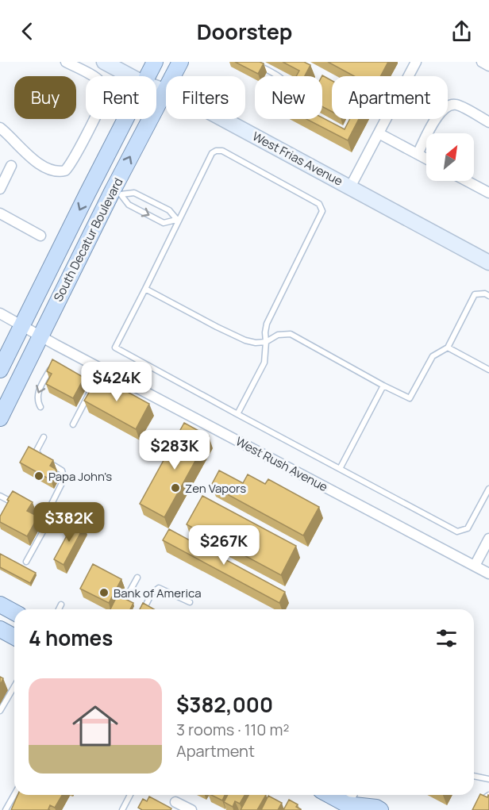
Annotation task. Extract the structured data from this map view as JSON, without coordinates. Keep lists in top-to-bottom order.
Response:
{
  "streets": {
    "main road": ["South Decatur Boulevard"],
    "street": ["West Frias Avenue", "West Rush Avenue"]
  },
  "crossings": [
    ["West Frias Avenue", "South Decatur Boulevard"],
    ["South Decatur Boulevard", "West Rush Avenue"]
  ],
  "places": ["Papa John's", "Zen Vapors", "Bank of America"],
  "north": "top right",
  "page": {
    "header": "Doorstep",
    "chip": [
      "Buy",
      "Rent",
      "Filters",
      "New",
      "Apartment"
    ],
    "price": [
      "$424K",
      "$283K",
      "$382K",
      "$267K"
    ],
    "heading": "4 homes",
    "list": [
      {
        "name": "$382,000",
        "note": "3 rooms · 110 m² · Apartment"
      }
    ]
  }
}
